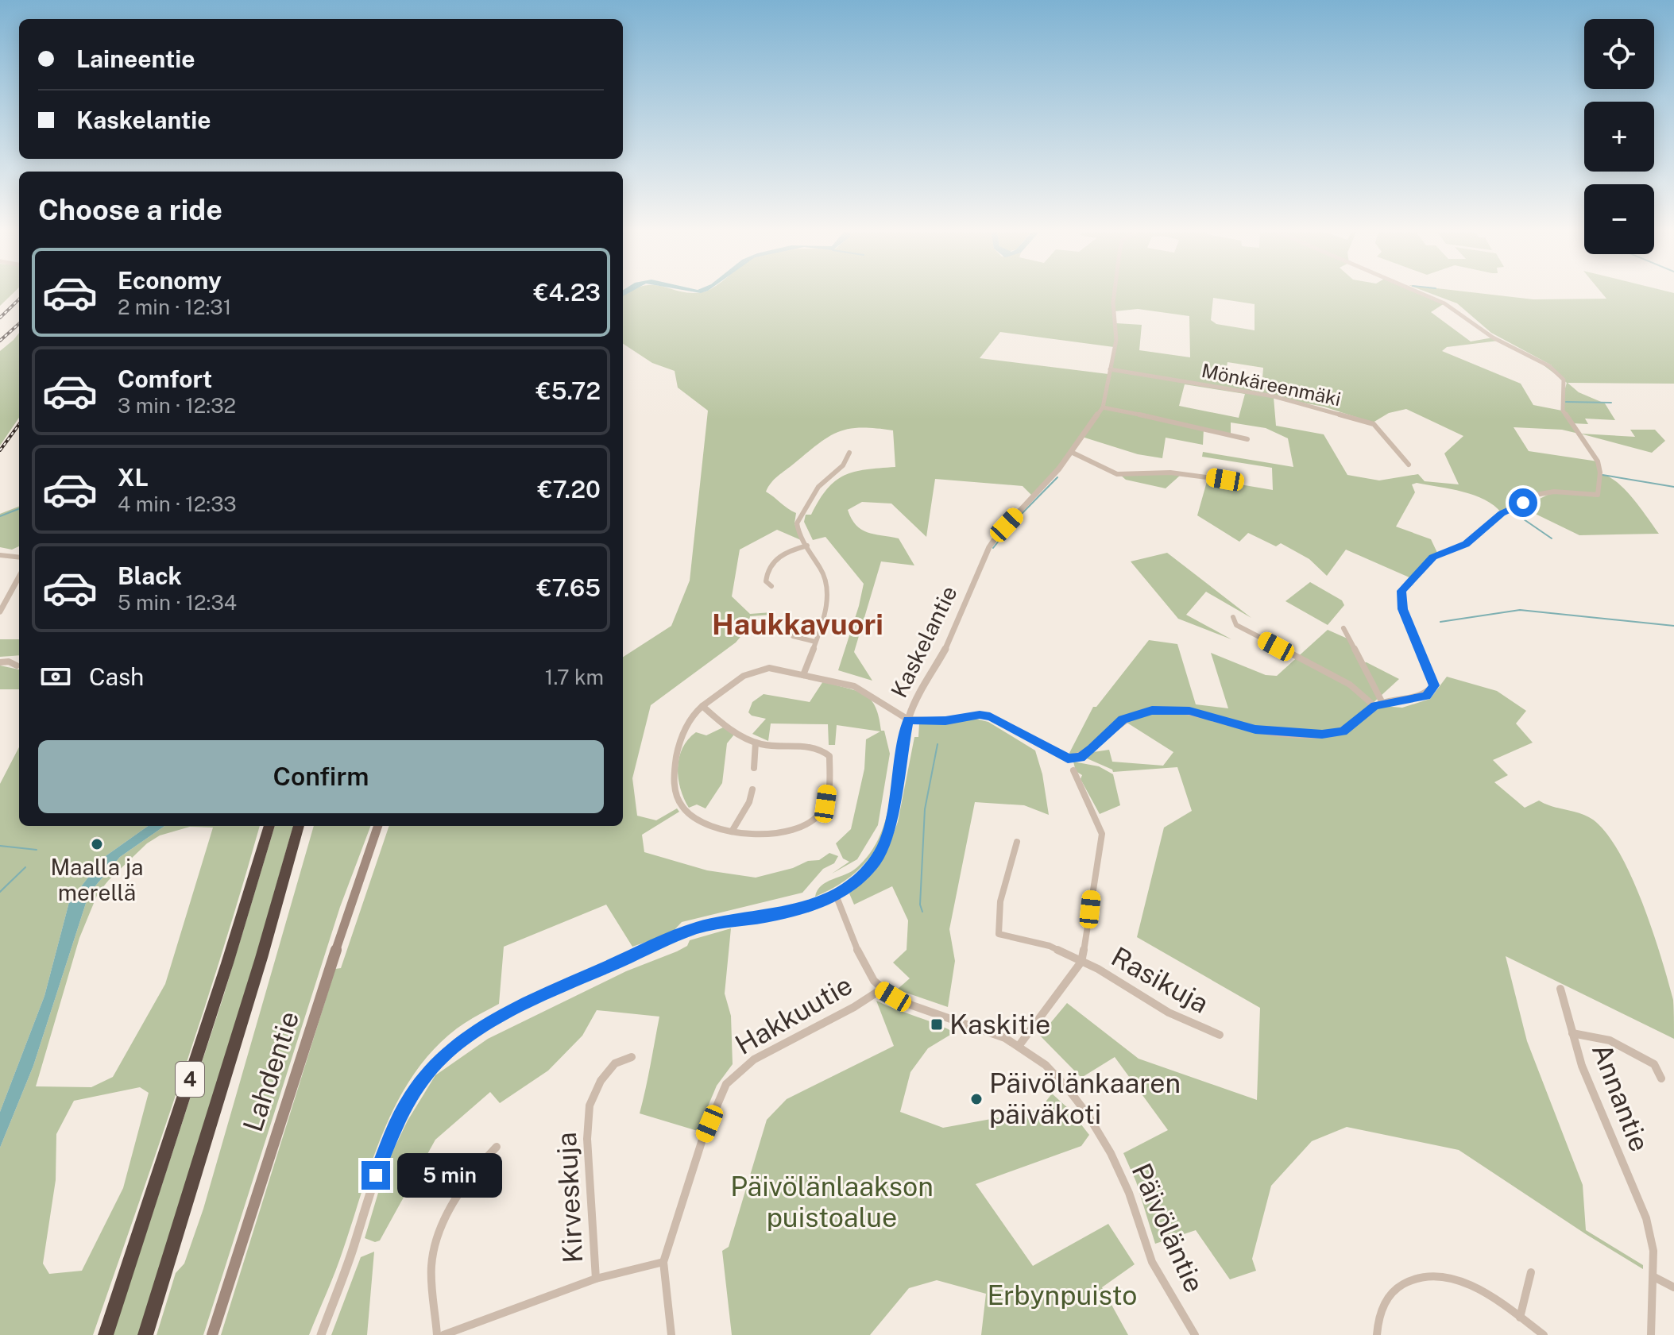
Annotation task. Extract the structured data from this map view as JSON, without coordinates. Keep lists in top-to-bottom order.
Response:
{
  "streets": {
    "highway": ["4"],
    "main road": ["Lahdentie"],
    "street": [
      "Mönkäreenmäki",
      "Kaskelantie",
      "Rasikuja",
      "Hakkuutie",
      "Annantie",
      "Kirveskuja",
      "Päivöläntie"
    ]
  },
  "crossings": [
    ["Mönkäreenmäki", "Kaskelantie"],
    ["Kaskelantie", "Päivöläntie"],
    ["Hakkuutie", "Päivöläntie"]
  ],
  "districts": ["Haukkavuori"],
  "parks": ["Päivölänlaakson puistoalue", "Erbynpuisto"],
  "places": {
    "other": ["Maalla ja merellä", "Päivölänkaaren päiväkoti"],
    "transit": ["Kaskitie"]
  },
  "page": {
    "map_buttons": ["+", "−"],
    "banner": ["Laineentie", "Kaskelantie"],
    "heading": "Choose a ride",
    "list": [
      {
        "name": "Economy",
        "note": "2 min · 12:31",
        "value": "€4.23"
      },
      {
        "name": "Comfort",
        "note": "3 min · 12:32",
        "value": "€5.72"
      },
      {
        "name": "XL",
        "note": "4 min · 12:33",
        "value": "€7.20"
      },
      {
        "name": "Black",
        "note": "5 min · 12:34",
        "value": "€7.65"
      }
    ],
    "pay": ["Cash", "1.7 km"],
    "buttons": "Confirm",
    "bubble": "5 min"
  }
}
